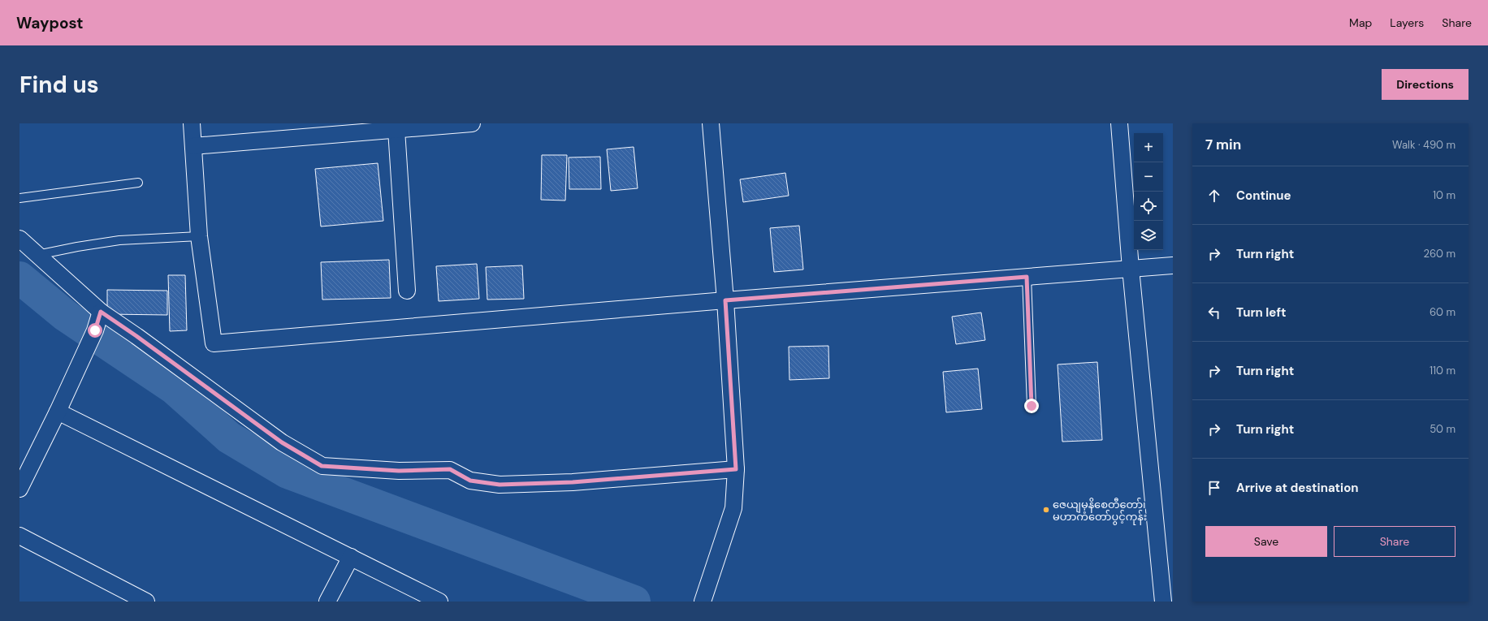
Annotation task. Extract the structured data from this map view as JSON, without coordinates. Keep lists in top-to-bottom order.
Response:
{
  "places": ["ဇေယျမုနိစေတီတော်၊ မဟာကံတော်ပွင့်ကုန်း"],
  "page": {
    "header": "Waypost",
    "nav": ["Map", "Layers", "Share"],
    "buttons": [
      "Directions",
      ["Save", "Share"]
    ],
    "title": "Find us",
    "heading": ["7 min", "Walk · 490 m"],
    "map_buttons": ["+", "−"],
    "list": [
      ["Continue", "10 m"],
      ["Turn right", "260 m"],
      ["Turn left", "60 m"],
      ["Turn right", "110 m"],
      ["Turn right", "50 m"],
      "Arrive at destination"
    ]
  }
}
